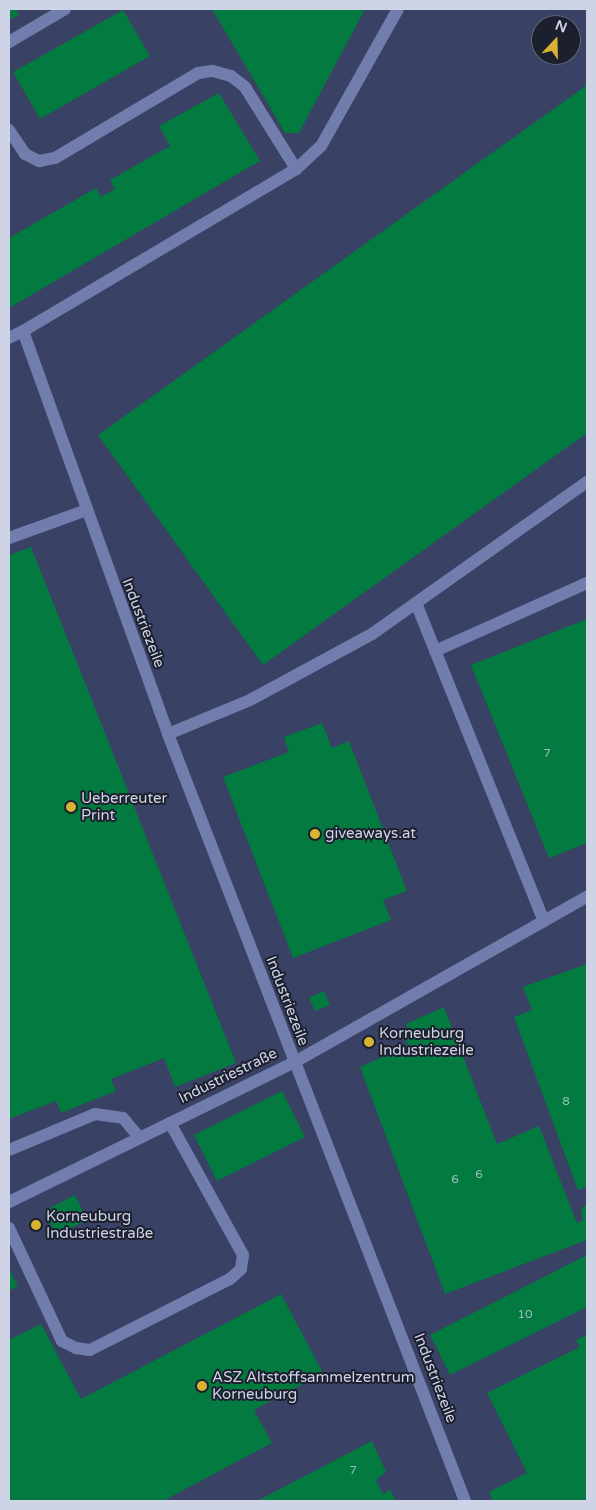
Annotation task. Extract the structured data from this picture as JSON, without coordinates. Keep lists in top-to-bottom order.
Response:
{
  "streets": {
    "street": ["Industriezeile", "Industriestraße"]
  },
  "crossings": [
    ["Industriezeile", "Industriestraße"]
  ],
  "places": [
    "Ueberreuter Print",
    "giveaways.at",
    "Korneuburg Industriezeile",
    "Korneuburg Industriestraße",
    "ASZ Altstoffsammelzentrum Korneuburg"
  ],
  "house_numbers": [
    "7",
    "8",
    "6",
    "6",
    "10",
    "7"
  ],
  "north": "top"
}
